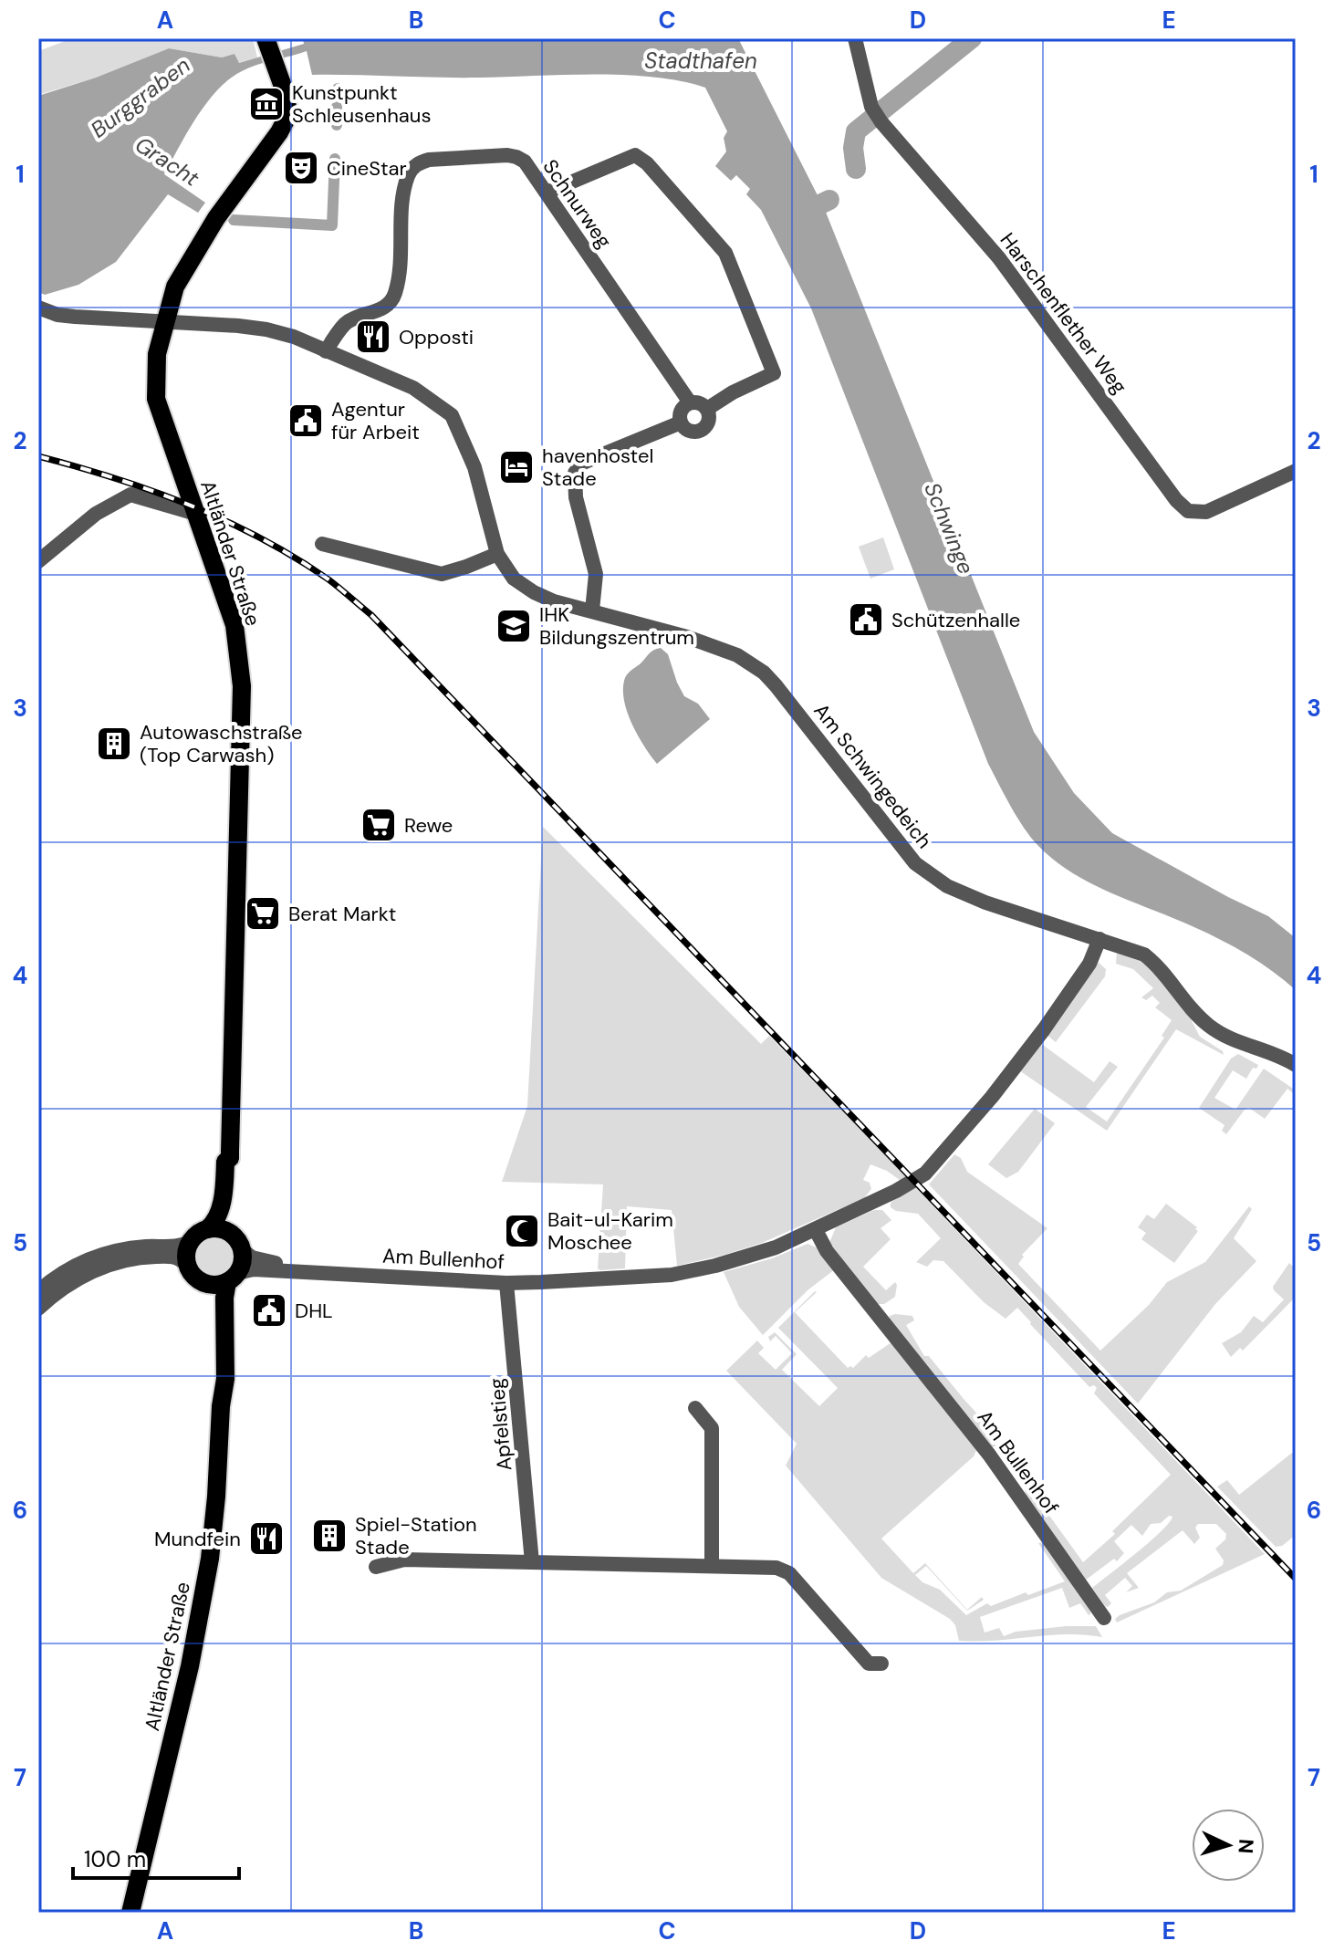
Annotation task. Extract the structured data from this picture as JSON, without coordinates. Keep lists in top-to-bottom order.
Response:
{
  "streets": {
    "main road": ["Altländer Straße"],
    "street": [
      "Schnurweg",
      "Harschenflether Weg",
      "Am Schwingedeich",
      "Am Bullenhof",
      "Apfelstieg"
    ]
  },
  "crossings": [
    ["Schnurweg", "Am Schwingedeich"],
    ["Altländer Straße", "Am Schwingedeich"],
    ["Altländer Straße", "Am Bullenhof"],
    ["Am Schwingedeich", "Am Bullenhof"],
    ["Am Bullenhof", "Apfelstieg"]
  ],
  "water": [
    "Stadthafen",
    "Burggraben",
    "Gracht",
    "Schwinge"
  ],
  "places": {
    "museum": ["Kunstpunkt Schleusenhaus"],
    "theatre": ["CineStar"],
    "restaurant": ["Opposti", "Mundfein"],
    "public building": ["Agentur für Arbeit", "Schützenhalle", "DHL"],
    "hotel": ["havenhostel Stade"],
    "school or university": ["IHK Bildungszentrum"],
    "building": ["Autowaschstraße (Top Carwash)", "Spiel-Station Stade"],
    "supermarket": ["Rewe", "Berat Markt"],
    "mosque": ["Bait-ul-Karim Moschee"]
  },
  "scale_bar": "100 m",
  "north": "right",
  "grid": {
    "columns": [
      "A",
      "B",
      "C",
      "D",
      "E"
    ],
    "rows": [
      "1",
      "2",
      "3",
      "4",
      "5",
      "6",
      "7"
    ]
  }
}
